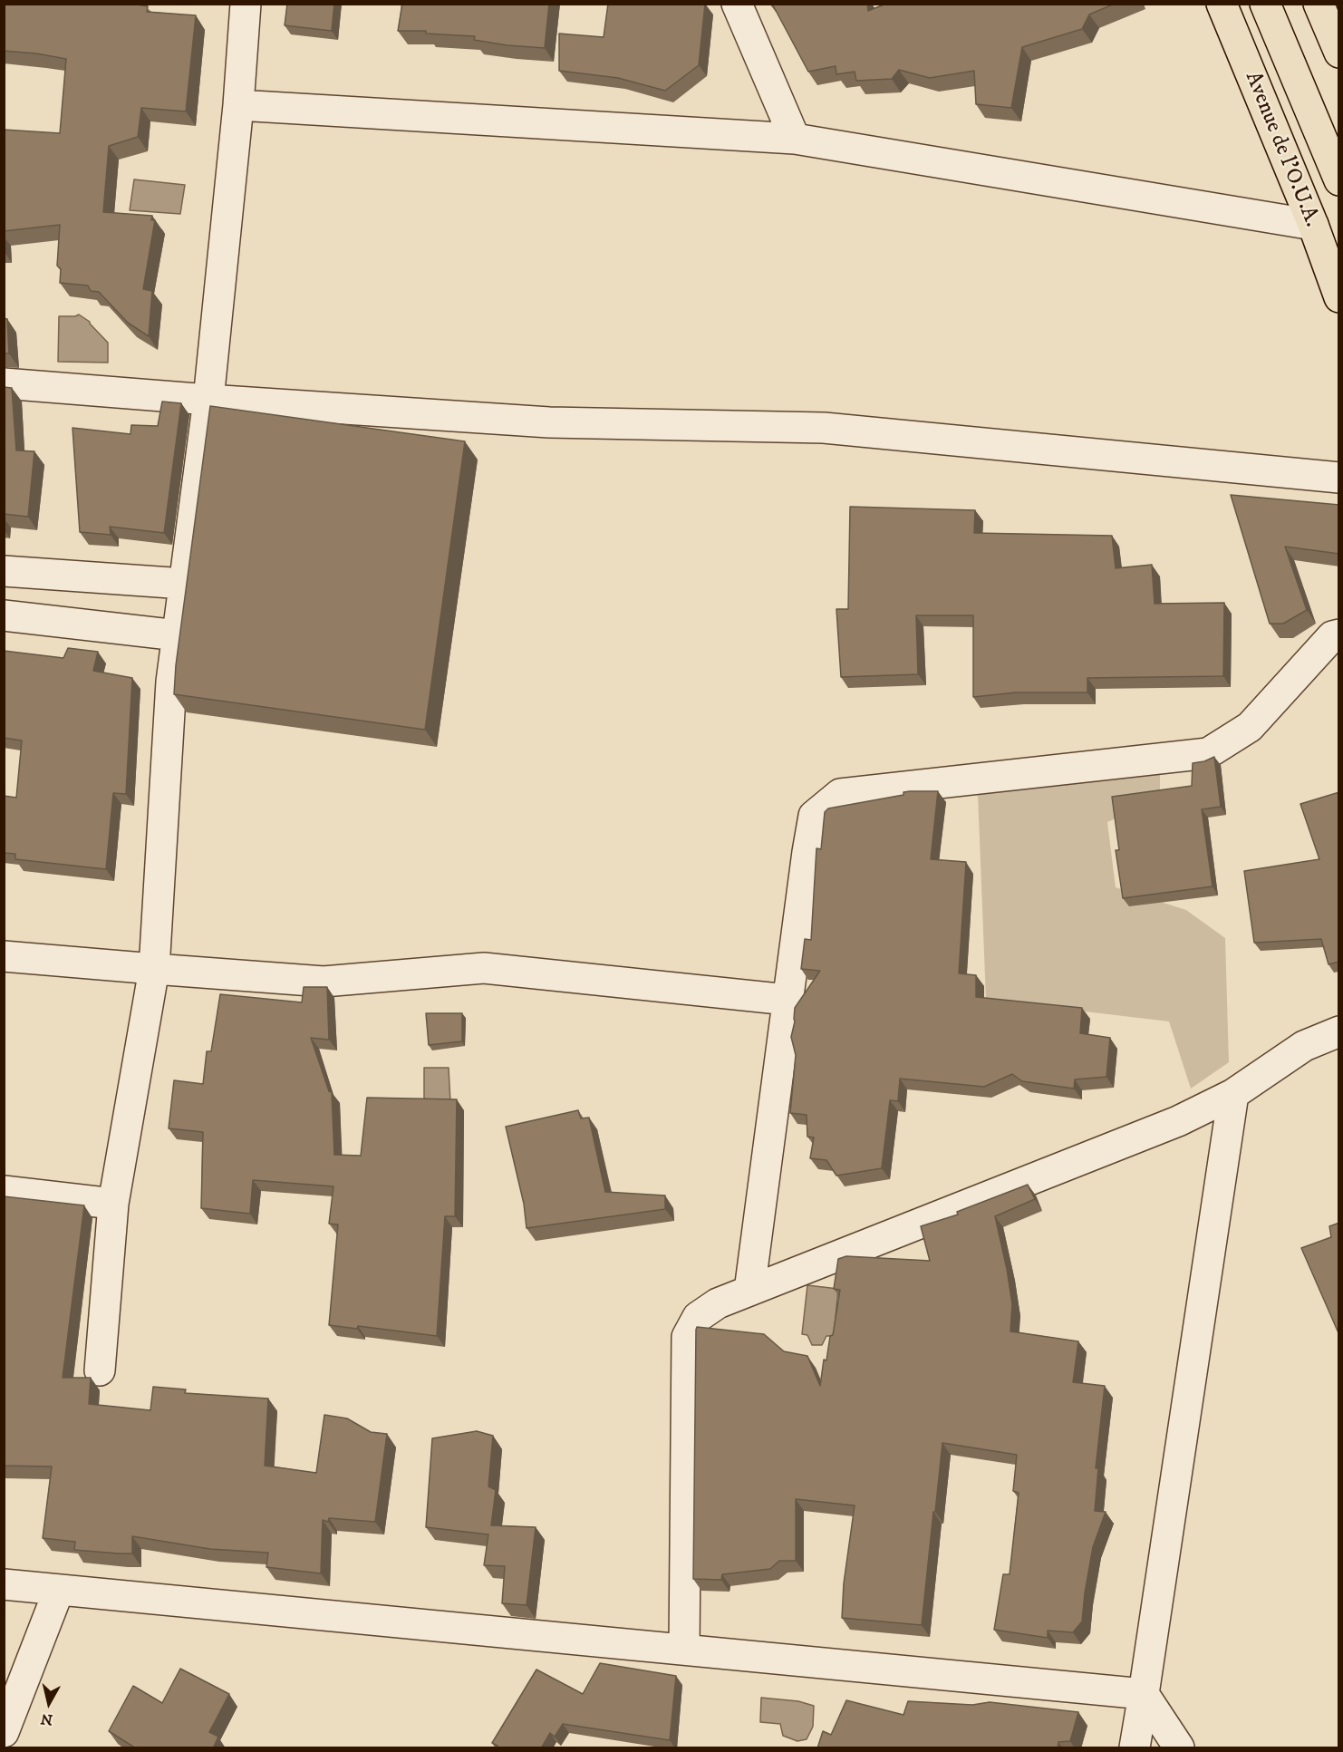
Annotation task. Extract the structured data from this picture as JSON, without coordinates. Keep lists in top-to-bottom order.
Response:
{
  "streets": {
    "main road": ["Avenue de l'O.U.A."]
  },
  "north": "bottom"
}
